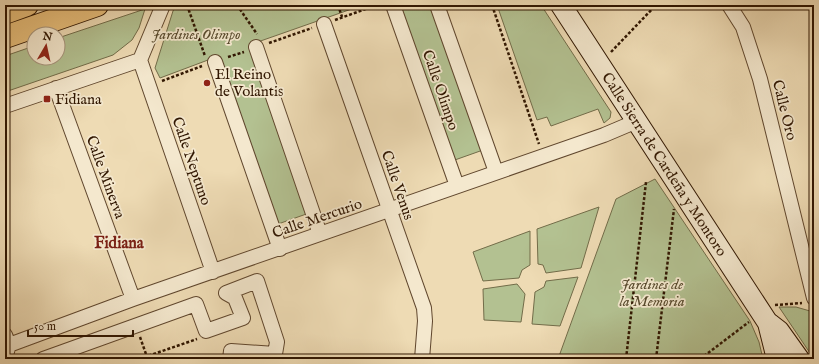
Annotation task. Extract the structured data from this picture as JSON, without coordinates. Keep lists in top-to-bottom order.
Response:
{
  "streets": {
    "main road": ["Calle Sierra de Cardeña y Montoro"],
    "street": [
      "Calle Olimpo",
      "Calle Oro",
      "Calle Neptuno",
      "Calle Minerva",
      "Calle Venus",
      "Calle Mercurio"
    ]
  },
  "crossings": [
    ["Calle Olimpo", "Calle Mercurio"],
    ["Calle Neptuno", "Calle Mercurio"],
    ["Calle Sierra de Cardeña y Montoro", "Calle Mercurio"],
    ["Calle Minerva", "Calle Mercurio"],
    ["Calle Venus", "Calle Mercurio"]
  ],
  "districts": ["Fidiana"],
  "parks": ["Jardines Olimpo", "Jardines de la Memoria"],
  "places": {
    "other": ["El Reino de Volantis"],
    "transit": ["Fidiana"]
  },
  "scale_bar": "50 m",
  "north": "top"
}
